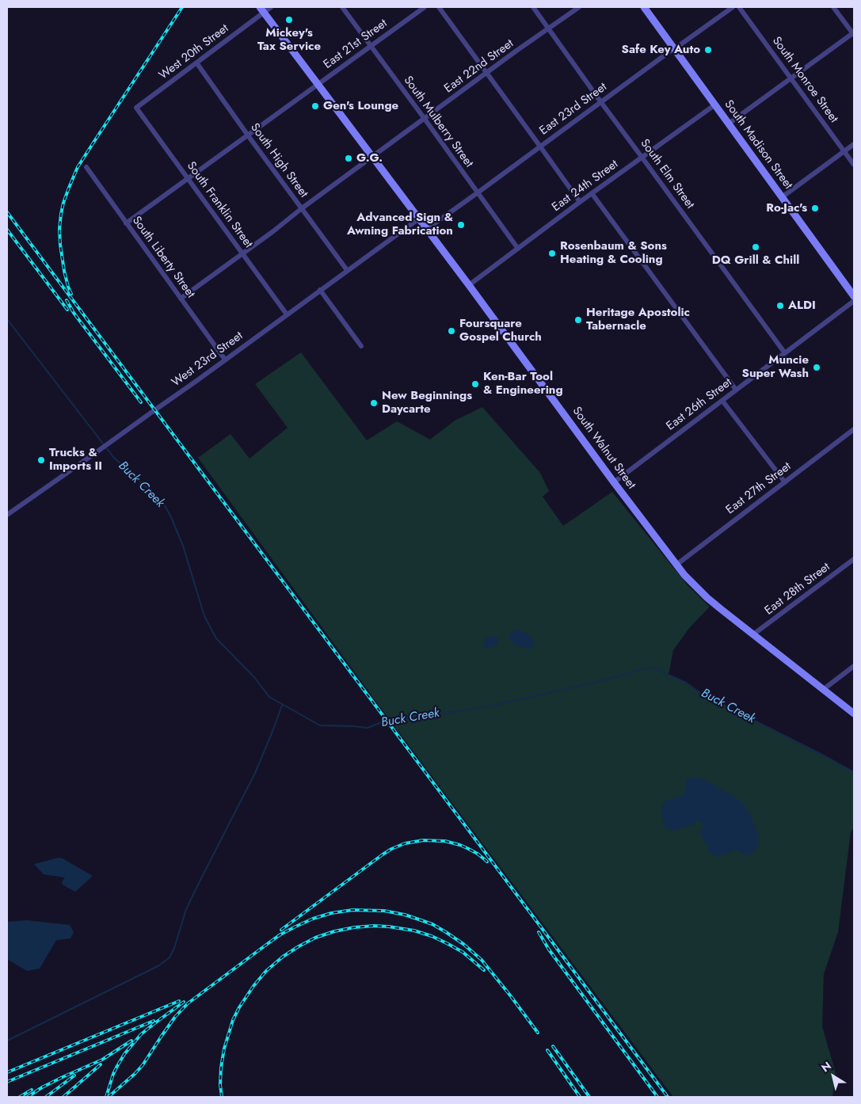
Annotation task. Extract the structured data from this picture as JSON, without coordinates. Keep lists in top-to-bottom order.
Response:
{
  "streets": {
    "main road": ["South Madison Street", "South Walnut Street"],
    "street": [
      "East 21st Street",
      "West 20th Street",
      "East 22nd Street",
      "South Monroe Street",
      "East 23rd Street",
      "South Mulberry Street",
      "South High Street",
      "South Elm Street",
      "East 24th Street",
      "South Franklin Street",
      "South Liberty Street",
      "West 23rd Street",
      "East 26th Street",
      "East 27th Street",
      "East 28th Street"
    ]
  },
  "crossings": [
    ["East 21st Street", "South Mulberry Street"],
    ["East 21st Street", "South High Street"],
    ["East 21st Street", "South Franklin Street"],
    ["East 21st Street", "South Liberty Street"],
    ["East 21st Street", "South Walnut Street"],
    ["West 20th Street", "South High Street"],
    ["West 20th Street", "South Franklin Street"],
    ["West 20th Street", "South Walnut Street"],
    ["East 22nd Street", "South Mulberry Street"],
    ["East 22nd Street", "South High Street"],
    ["East 22nd Street", "South Elm Street"],
    ["East 22nd Street", "South Franklin Street"],
    ["East 22nd Street", "South Liberty Street"],
    ["East 22nd Street", "South Walnut Street"],
    ["East 23rd Street", "South Mulberry Street"],
    ["East 23rd Street", "South Madison Street"],
    ["East 23rd Street", "South Elm Street"],
    ["East 23rd Street", "South Walnut Street"],
    ["South Mulberry Street", "East 24th Street"],
    ["South Madison Street", "East 24th Street"],
    ["South High Street", "West 23rd Street"],
    ["South Elm Street", "East 24th Street"],
    ["South Elm Street", "East 26th Street"],
    ["East 24th Street", "South Walnut Street"],
    ["South Franklin Street", "West 23rd Street"],
    ["South Liberty Street", "West 23rd Street"],
    ["West 23rd Street", "South Walnut Street"],
    ["East 26th Street", "South Walnut Street"],
    ["South Walnut Street", "East 27th Street"],
    ["South Walnut Street", "East 28th Street"]
  ],
  "water": ["Buck Creek"],
  "places": [
    "Mickey's Tax Service",
    "Safe Key Auto",
    "Gen's Lounge",
    "G.G.",
    "Ro-Jac's",
    "Advanced Sign & Awning Fabrication",
    "DQ Grill & Chill",
    "Rosenbaum & Sons Heating & Cooling",
    "ALDI",
    "Heritage Apostolic Tabernacle",
    "Foursquare Gospel Church",
    "Muncie Super Wash",
    "Ken-Bar Tool & Engineering",
    "New Beginnings Daycarte",
    "Trucks & Imports II"
  ],
  "north": "top left"
}
